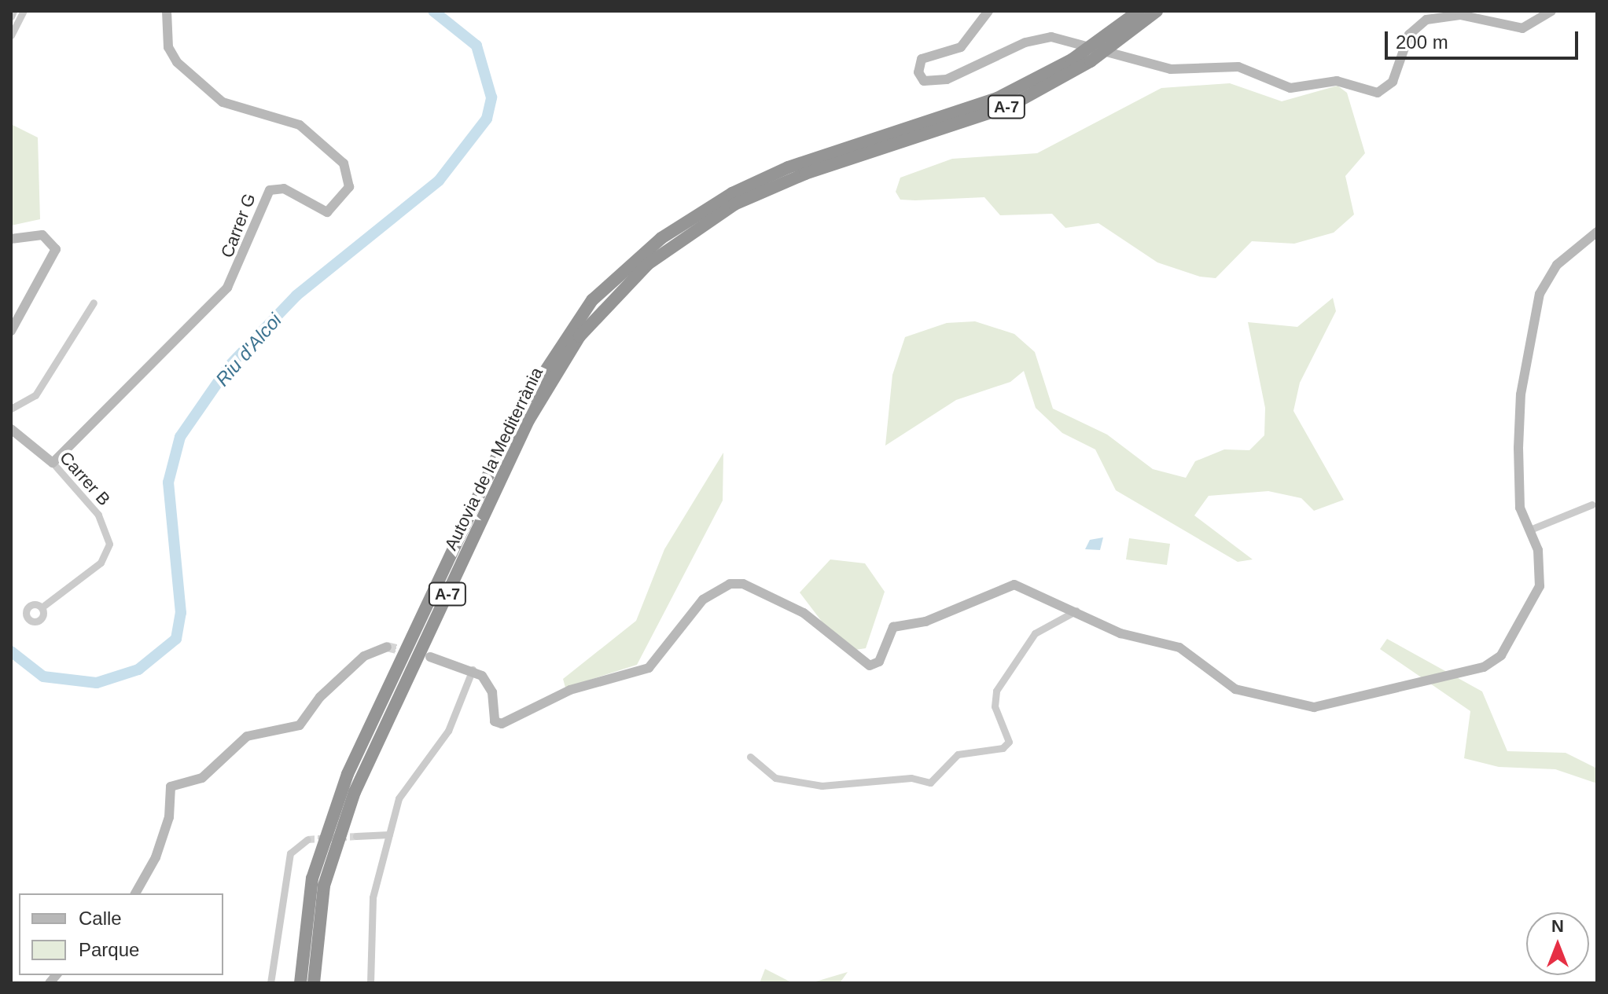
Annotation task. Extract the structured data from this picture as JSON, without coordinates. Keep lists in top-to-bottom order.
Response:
{
  "streets": {
    "highway": ["A-7", "Autovia de la Mediterrània"],
    "street": ["Carrer G", "Carrer B"]
  },
  "crossings": [
    ["Carrer G", "Carrer B"]
  ],
  "water": ["Riu d'Alcoi"],
  "legend": ["Calle", "Parque"],
  "scale_bar": "200 m",
  "north": "top"
}
